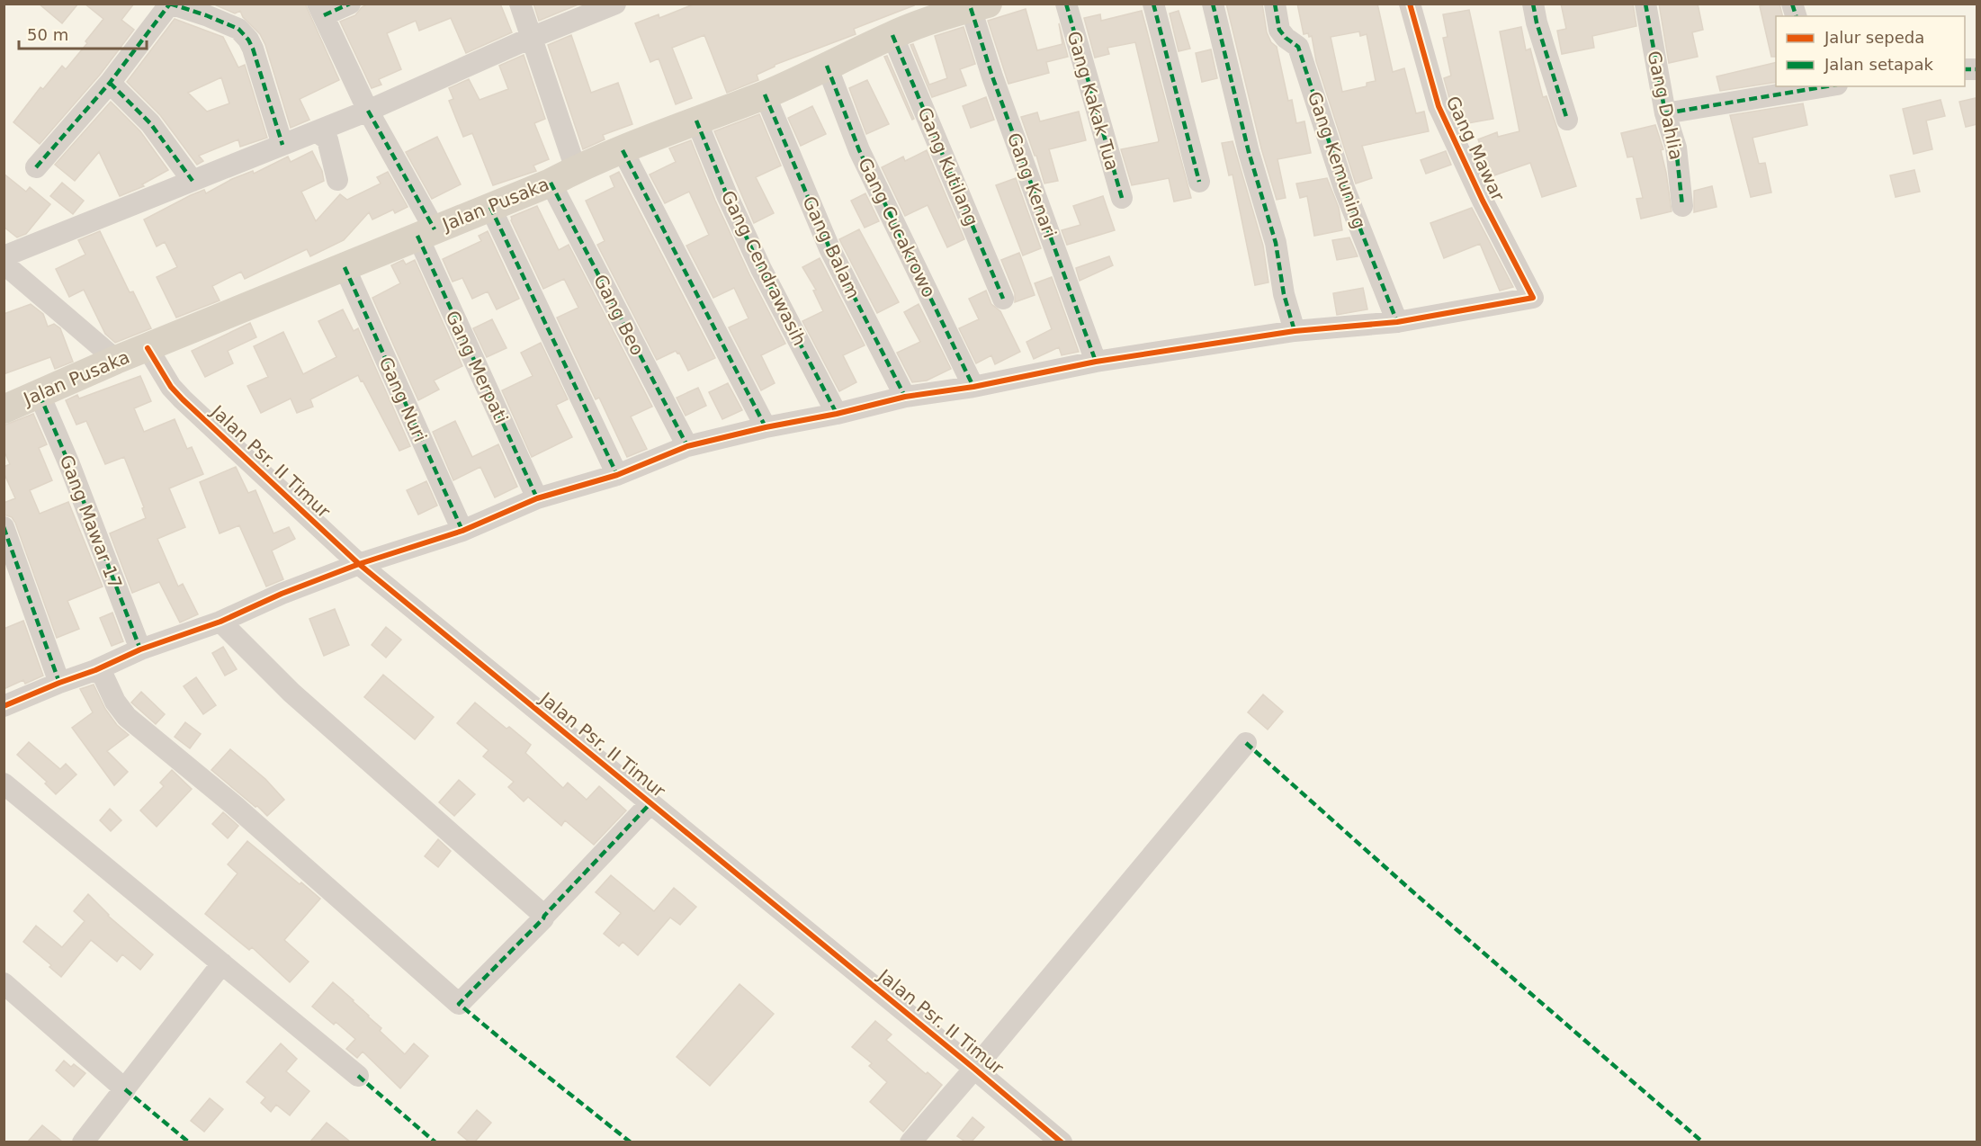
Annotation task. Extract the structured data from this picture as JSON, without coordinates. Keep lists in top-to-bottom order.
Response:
{
  "streets": {
    "main road": ["Jalan Pusaka"],
    "street": [
      "Gang Kakak Tua",
      "Gang Dahlia",
      "Gang Mawar",
      "Gang Kemuning",
      "Gang Kutilang",
      "Gang Kenari",
      "Gang Cucakrowo",
      "Gang Balam",
      "Gang Cendrawasih",
      "Gang Beo",
      "Gang Merpati",
      "Gang Nuri",
      "Jalan Psr. II Timur",
      "Gang Mawar 17"
    ]
  },
  "crossings": [
    ["Gang Mawar", "Gang Kemuning"],
    ["Gang Kutilang", "Jalan Pusaka"],
    ["Gang Kenari", "Jalan Pusaka"],
    ["Jalan Pusaka", "Gang Cucakrowo"],
    ["Jalan Pusaka", "Gang Balam"],
    ["Jalan Pusaka", "Gang Cendrawasih"],
    ["Jalan Pusaka", "Gang Beo"],
    ["Jalan Pusaka", "Gang Merpati"],
    ["Jalan Pusaka", "Gang Nuri"],
    ["Jalan Pusaka", "Jalan Psr. II Timur"],
    ["Jalan Pusaka", "Gang Mawar 17"]
  ],
  "legend": ["Jalur sepeda", "Jalan setapak"],
  "scale_bar": "50 m"
}
